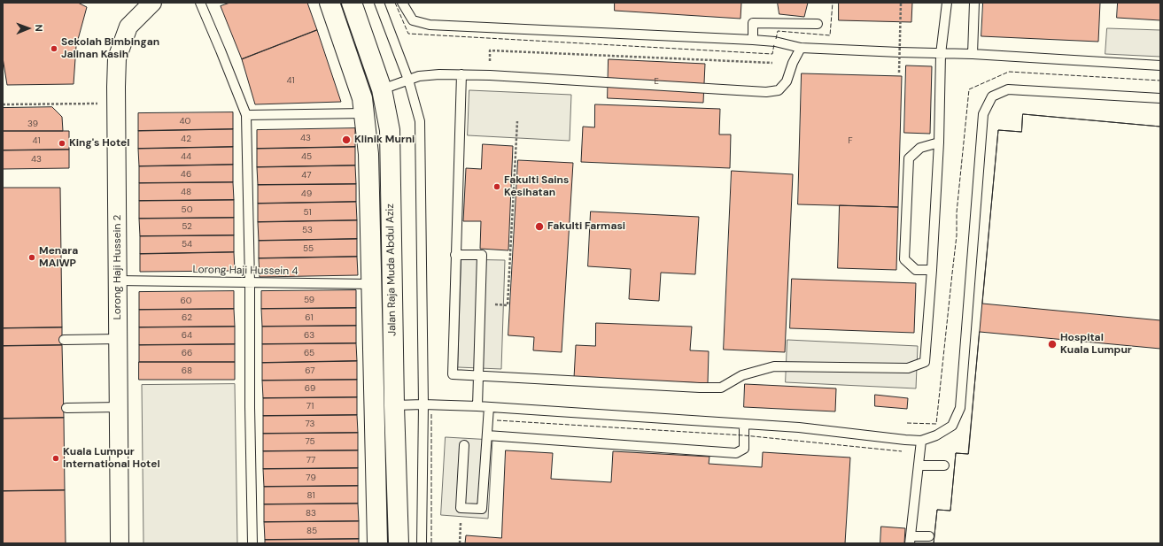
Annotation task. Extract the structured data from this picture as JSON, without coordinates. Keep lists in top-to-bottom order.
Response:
{
  "streets": {
    "main road": ["Jalan Raja Muda Abdul Aziz"],
    "street": ["Lorong Haji Hussein 2"],
    "lane": ["Lorong Haji Hussein 4"]
  },
  "crossings": [
    ["Lorong Haji Hussein 2", "Lorong Haji Hussein 4"],
    ["Jalan Raja Muda Abdul Aziz", "Lorong Haji Hussein 4"]
  ],
  "places": [
    "Sekolah Bimbingan Jalinan Kasih",
    "Klinik Murni",
    "King's Hotel",
    "Fakulti Sains Kesihatan",
    "Fakulti Farmasi",
    "Menara MAIWP",
    "Hospital Kuala Lumpur",
    "Kuala Lumpur International Hotel"
  ],
  "house_numbers": [
    "41",
    "E",
    "40",
    "39",
    "43",
    "42",
    "41",
    "F",
    "44",
    "45",
    "43",
    "46",
    "47",
    "48",
    "49",
    "50",
    "51",
    "52",
    "53",
    "54",
    "55",
    "59",
    "60",
    "62",
    "61",
    "64",
    "63",
    "66",
    "65",
    "68",
    "67",
    "69",
    "71",
    "73",
    "75",
    "77",
    "79",
    "81",
    "83",
    "85"
  ],
  "north": "right"
}
